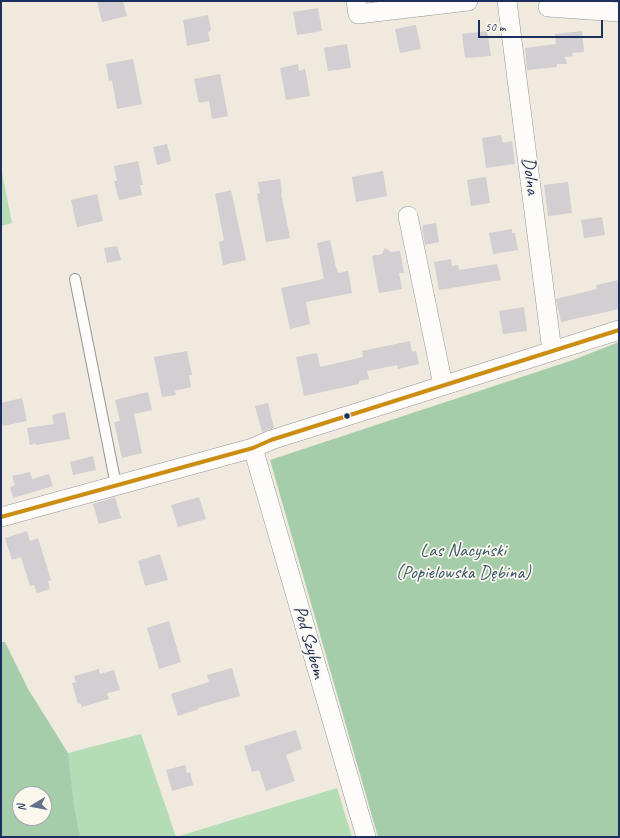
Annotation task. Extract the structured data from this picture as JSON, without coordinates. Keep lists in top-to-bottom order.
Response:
{
  "streets": {
    "street": ["Dolna", "Pod Szybem"]
  },
  "parks": ["Las Nacyński (Popielowska Dębina)"],
  "scale_bar": "50 m",
  "north": "left"
}
